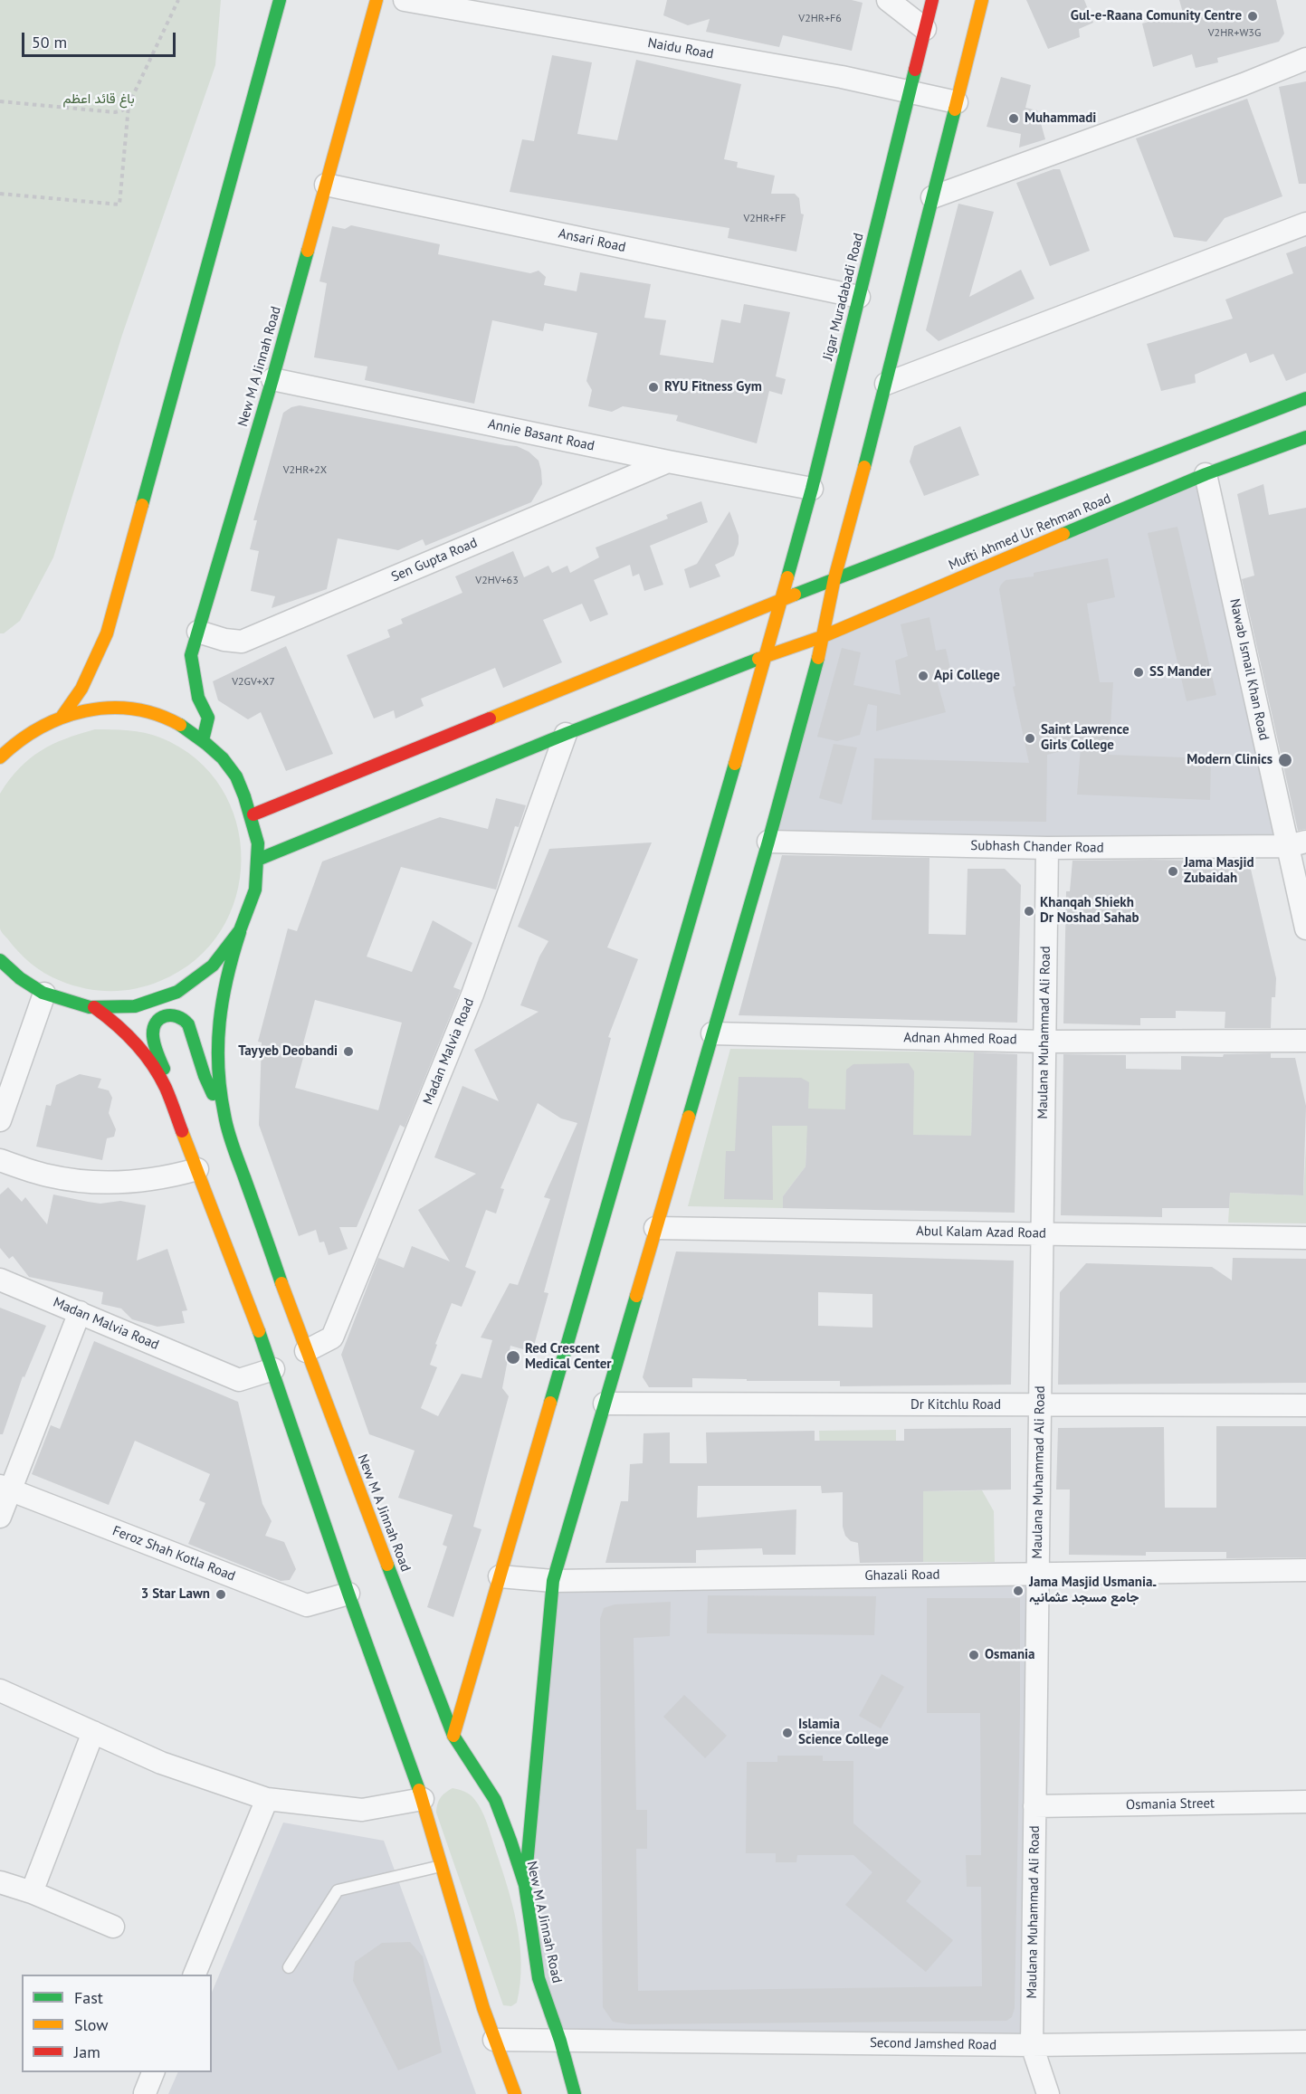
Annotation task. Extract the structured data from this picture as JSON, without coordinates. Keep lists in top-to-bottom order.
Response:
{
  "streets": {
    "street": [
      "Naidu Road",
      "Ansari Road",
      "Jigar Muradabadi Road",
      "New M A Jinnah Road",
      "Annie Basant Road",
      "Mufti Ahmed Ur Rehman Road",
      "Sen Gupta Road",
      "Nawab Ismail Khan Road",
      "Subhash Chander Road",
      "Maulana Muhammad Ali Road",
      "Adnan Ahmed Road",
      "Madan Malvia Road",
      "Abul Kalam Azad Road",
      "Dr Kitchlu Road",
      "Feroz Shah Kotla Road",
      "Ghazali Road",
      "Osmania Street",
      "Second Jamshed Road"
    ]
  },
  "crossings": [
    ["Naidu Road", "Jigar Muradabadi Road"],
    ["Ansari Road", "Jigar Muradabadi Road"],
    ["Ansari Road", "New M A Jinnah Road"],
    ["Jigar Muradabadi Road", "New M A Jinnah Road"],
    ["Jigar Muradabadi Road", "Annie Basant Road"],
    ["Jigar Muradabadi Road", "Mufti Ahmed Ur Rehman Road"],
    ["Jigar Muradabadi Road", "Ghazali Road"],
    ["New M A Jinnah Road", "Annie Basant Road"],
    ["New M A Jinnah Road", "Sen Gupta Road"],
    ["New M A Jinnah Road", "Madan Malvia Road"],
    ["New M A Jinnah Road", "Second Jamshed Road"],
    ["Annie Basant Road", "Sen Gupta Road"],
    ["Mufti Ahmed Ur Rehman Road", "Nawab Ismail Khan Road"],
    ["Mufti Ahmed Ur Rehman Road", "Madan Malvia Road"],
    ["Nawab Ismail Khan Road", "Subhash Chander Road"],
    ["Subhash Chander Road", "Maulana Muhammad Ali Road"],
    ["Maulana Muhammad Ali Road", "Adnan Ahmed Road"],
    ["Maulana Muhammad Ali Road", "Abul Kalam Azad Road"],
    ["Maulana Muhammad Ali Road", "Dr Kitchlu Road"],
    ["Maulana Muhammad Ali Road", "Ghazali Road"],
    ["Maulana Muhammad Ali Road", "Osmania Street"],
    ["Maulana Muhammad Ali Road", "Second Jamshed Road"]
  ],
  "parks": ["باغ قائد اعظم"],
  "places": [
    "Gul-e-Raana Comunity Centre",
    "Muhammadi",
    "RYU Fitness Gym",
    "SS Mander",
    "Api College",
    "Saint Lawrence Girls College",
    "Modern Clinics",
    "Jama Masjid Zubaidah",
    "Khanqah Shiekh Dr Noshad Sahab",
    "Tayyeb Deobandi",
    "Red Crescent Medical Center",
    "Jama Masjid Usmania۔ جامع مسجد عثمانیہ",
    "3 Star Lawn",
    "Osmania",
    "Islamia Science College"
  ],
  "house_numbers": [
    "V2HR+F6",
    "V2HR+W3G",
    "V2HR+FF",
    "V2HR+2X",
    "V2HV+63",
    "V2GV+X7"
  ],
  "legend": ["Fast", "Slow", "Jam"],
  "scale_bar": "50 m"
}
